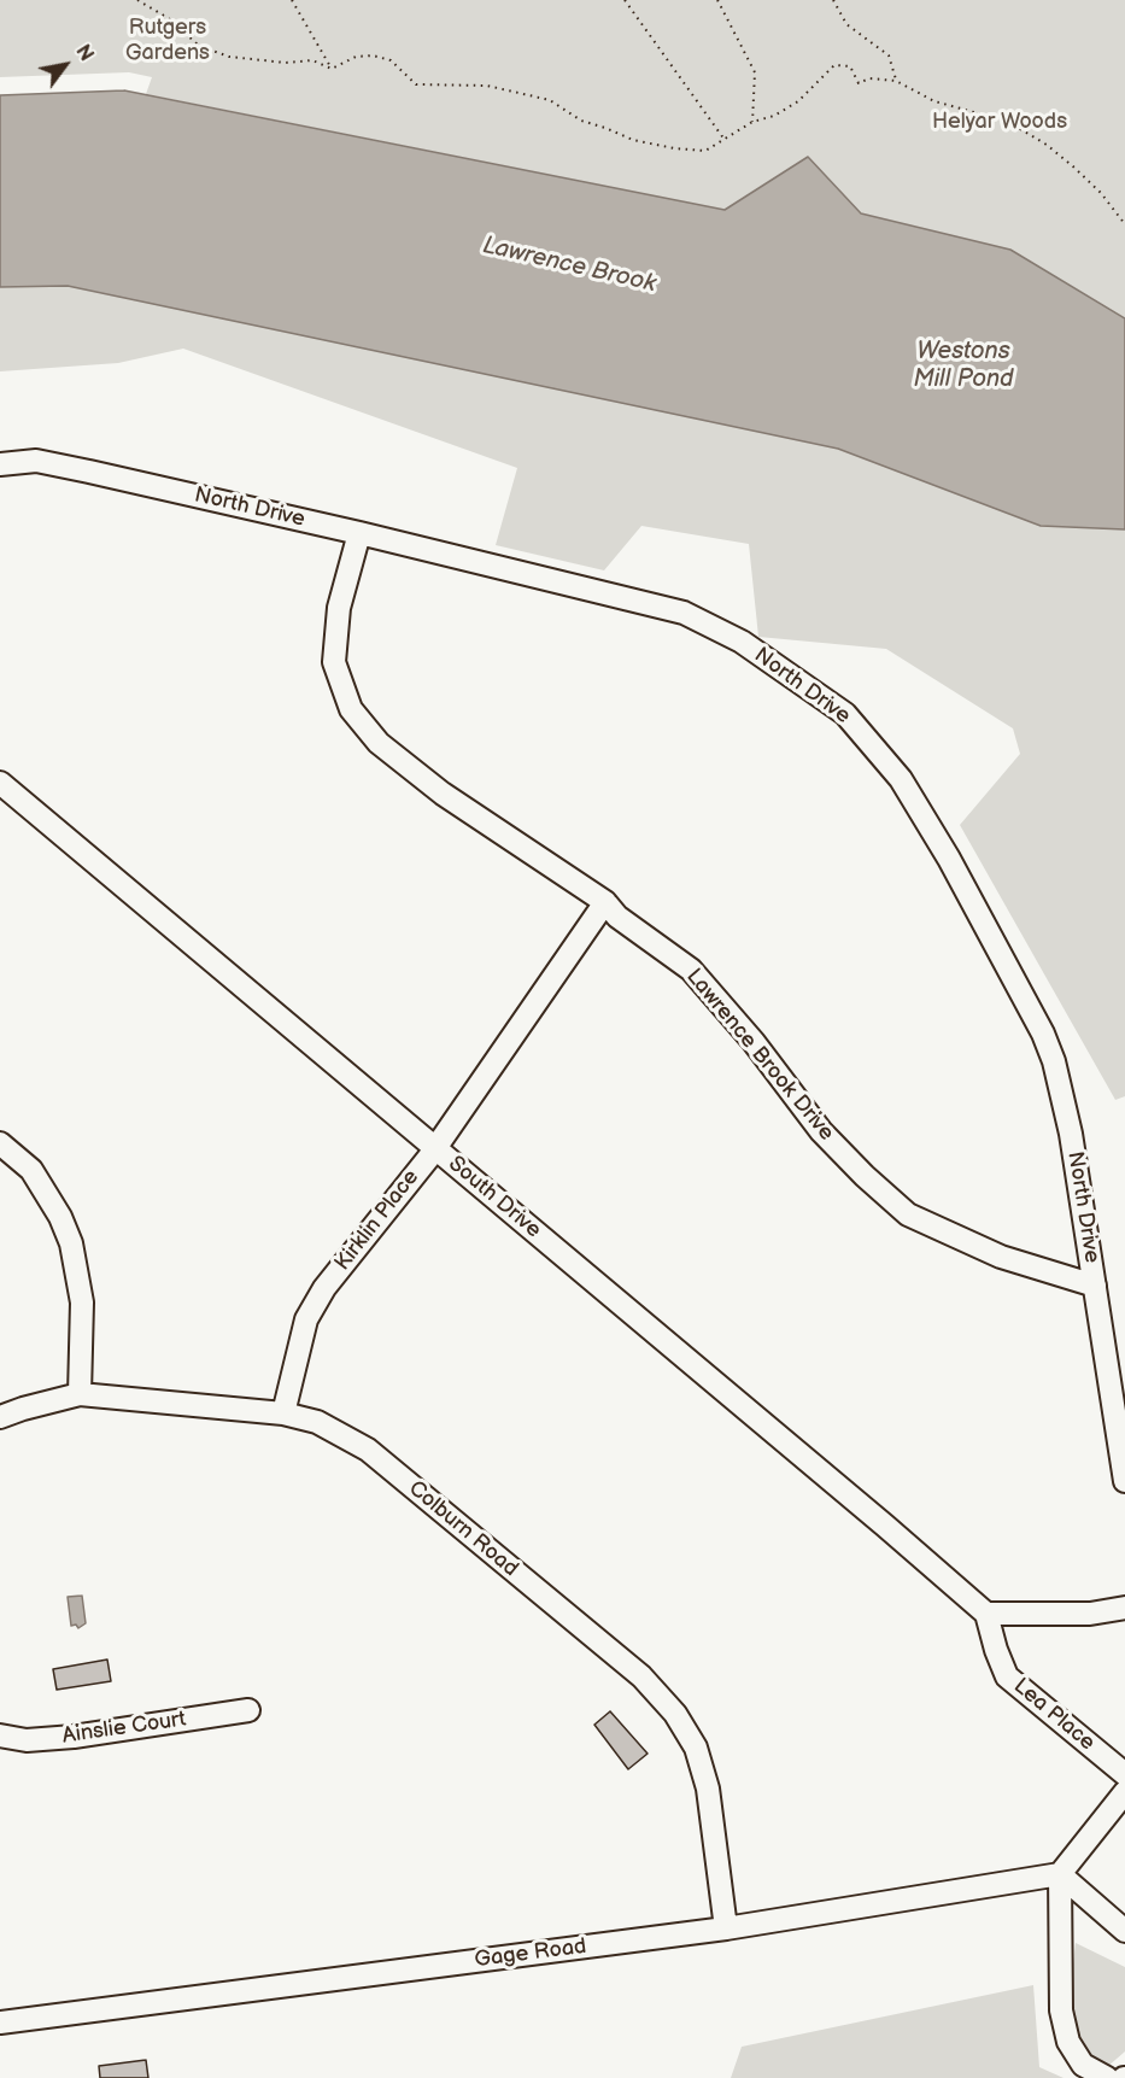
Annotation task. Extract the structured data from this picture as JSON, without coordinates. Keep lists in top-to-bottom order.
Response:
{
  "streets": {
    "street": [
      "North Drive",
      "Lawrence Brook Drive",
      "South Drive",
      "Kirklin Place",
      "Colburn Road",
      "Lea Place",
      "Ainslie Court",
      "Gage Road"
    ]
  },
  "crossings": [
    ["North Drive", "Lawrence Brook Drive"],
    ["Lawrence Brook Drive", "Kirklin Place"],
    ["South Drive", "Kirklin Place"],
    ["South Drive", "Lea Place"],
    ["Kirklin Place", "Colburn Road"],
    ["Colburn Road", "Gage Road"]
  ],
  "water": ["Lawrence Brook", "Westons Mill Pond"],
  "parks": ["Rutgers Gardens", "Helyar Woods"],
  "north": "top right"
}
